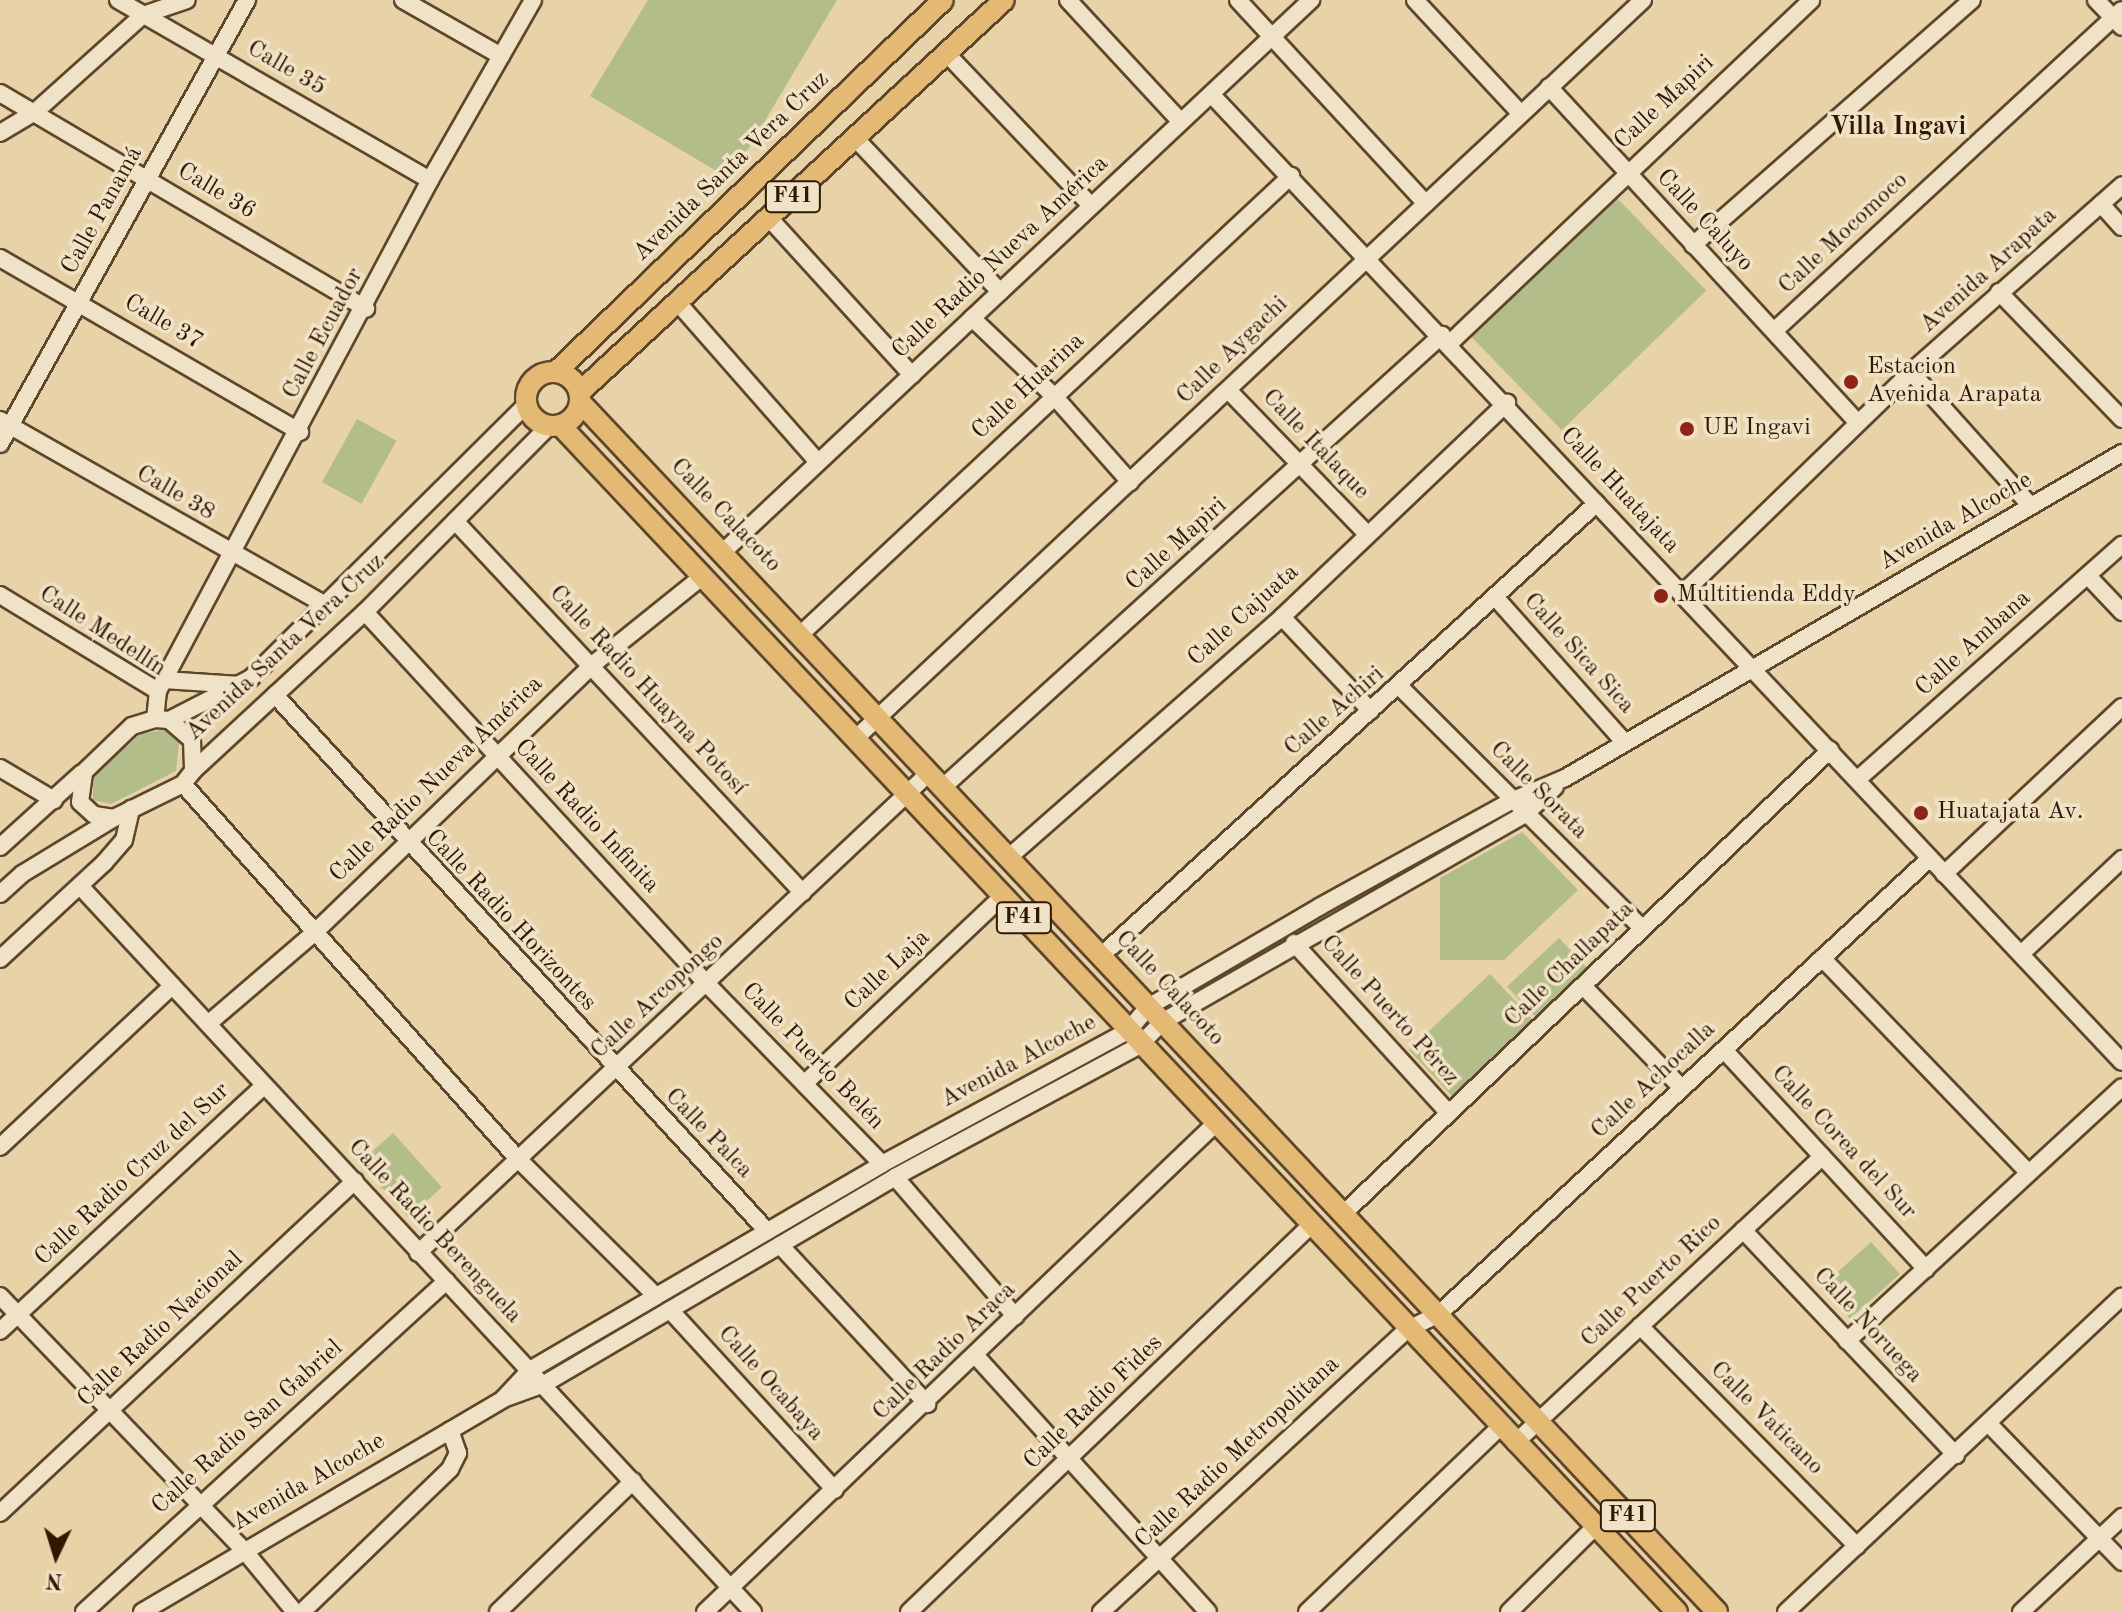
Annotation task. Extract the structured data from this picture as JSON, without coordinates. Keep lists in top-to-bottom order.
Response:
{
  "streets": {
    "main road": ["Avenida Santa Vera Cruz", "F41", "Calle Calacoto"],
    "street": [
      "Calle 35",
      "Calle Mapiri",
      "Calle 36",
      "Calle Panamá",
      "Calle Caluyo",
      "Calle Mocomoco",
      "Calle Radio Nueva América",
      "Avenida Arapata",
      "Calle 37",
      "Calle Ecuador",
      "Calle Aygachi",
      "Calle Huarina",
      "Calle Italaque",
      "Calle Huatajata",
      "Calle 38",
      "Avenida Alcoche",
      "Calle Cajuata",
      "Calle Medellín",
      "Calle Ambana",
      "Calle Sica Sica",
      "Calle Radio Huayna Potosí",
      "Calle Achiri",
      "Calle Sorata",
      "Calle Radio Infinita",
      "Calle Radio Horizontes",
      "Calle Challapata",
      "Calle Laja",
      "Calle Arcopongo",
      "Calle Puerto Pérez",
      "Calle Puerto Belén",
      "Calle Achocalla",
      "Calle Palca",
      "Calle Corea del Sur",
      "Calle Radio Cruz del Sur",
      "Calle Radio Berenguela",
      "Calle Puerto Rico",
      "Calle Noruega",
      "Calle Radio Nacional",
      "Calle Radio Araca",
      "Calle Ocabaya",
      "Calle Radio Fides",
      "Calle Vaticano",
      "Calle Radio San Gabriel",
      "Calle Radio Metropolitana"
    ]
  },
  "crossings": [
    ["Calle 35", "Calle Panamá"],
    ["Calle 35", "Calle Ecuador"],
    ["Calle Mapiri", "Calle Caluyo"],
    ["Calle Mapiri", "Calle Italaque"],
    ["Calle Mapiri", "Calle Huatajata"],
    ["Calle Mapiri", "Calle Calacoto"],
    ["Calle Mapiri", "Calle Arcopongo"],
    ["Avenida Santa Vera Cruz", "F41"],
    ["Avenida Santa Vera Cruz", "Calle 38"],
    ["Avenida Santa Vera Cruz", "Calle Calacoto"],
    ["Avenida Santa Vera Cruz", "Calle Medellín"],
    ["Avenida Santa Vera Cruz", "Calle Radio Huayna Potosí"],
    ["Avenida Santa Vera Cruz", "Calle Radio Infinita"],
    ["Avenida Santa Vera Cruz", "Calle Radio Horizontes"],
    ["Calle 36", "Calle Panamá"],
    ["Calle 36", "Calle Ecuador"],
    ["F41", "Calle Radio Nueva América"],
    ["F41", "Calle Aygachi"],
    ["F41", "Calle Calacoto"],
    ["F41", "Avenida Alcoche"],
    ["F41", "Calle Laja"],
    ["F41", "Calle Arcopongo"],
    ["F41", "Calle Achocalla"],
    ["F41", "Calle Puerto Rico"],
    ["F41", "Calle Radio Araca"],
    ["F41", "Calle Radio Fides"],
    ["F41", "Calle Radio Metropolitana"],
    ["Calle Panamá", "Calle 37"],
    ["Calle Panamá", "Calle 38"],
    ["Calle Caluyo", "Calle Mocomoco"],
    ["Calle Caluyo", "Avenida Arapata"],
    ["Calle Caluyo", "Calle Aygachi"],
    ["Calle Radio Nueva América", "Calle Huatajata"],
    ["Calle Radio Nueva América", "Calle Calacoto"],
    ["Calle Radio Nueva América", "Calle Radio Huayna Potosí"],
    ["Calle Radio Nueva América", "Calle Radio Infinita"],
    ["Calle Radio Nueva América", "Calle Radio Horizontes"],
    ["Calle Radio Nueva América", "Calle Radio Berenguela"],
    ["Avenida Arapata", "Calle Huatajata"],
    ["Calle 37", "Calle Ecuador"],
    ["Calle Ecuador", "Calle 38"],
    ["Calle Ecuador", "Calle Medellín"],
    ["Calle Aygachi", "Calle Italaque"],
    ["Calle Aygachi", "Calle Huatajata"],
    ["Calle Aygachi", "Calle Calacoto"],
    ["Calle Huarina", "Calle Huatajata"],
    ["Calle Huarina", "Calle Calacoto"],
    ["Calle Italaque", "Calle Cajuata"],
    ["Calle Huatajata", "Avenida Alcoche"],
    ["Calle Huatajata", "Calle Cajuata"],
    ["Calle Huatajata", "Calle Ambana"],
    ["Calle Huatajata", "Calle Achiri"],
    ["Calle Huatajata", "Calle Challapata"],
    ["Calle Huatajata", "Calle Achocalla"],
    ["Calle Calacoto", "Avenida Alcoche"],
    ["Calle Calacoto", "Calle Cajuata"],
    ["Calle Calacoto", "Calle Achiri"],
    ["Calle Calacoto", "Calle Challapata"],
    ["Calle Calacoto", "Calle Arcopongo"],
    ["Calle Calacoto", "Calle Achocalla"],
    ["Calle Calacoto", "Calle Puerto Rico"],
    ["Avenida Alcoche", "Calle Sica Sica"],
    ["Avenida Alcoche", "Calle Sorata"],
    ["Avenida Alcoche", "Calle Puerto Pérez"],
    ["Avenida Alcoche", "Calle Puerto Belén"],
    ["Avenida Alcoche", "Calle Palca"],
    ["Avenida Alcoche", "Calle Radio Berenguela"],
    ["Avenida Alcoche", "Calle Ocabaya"],
    ["Calle Sica Sica", "Calle Achiri"],
    ["Calle Radio Huayna Potosí", "Calle Arcopongo"],
    ["Calle Achiri", "Calle Sorata"],
    ["Calle Sorata", "Calle Challapata"],
    ["Calle Radio Infinita", "Calle Arcopongo"],
    ["Calle Radio Infinita", "Calle Puerto Belén"],
    ["Calle Radio Horizontes", "Calle Arcopongo"],
    ["Calle Radio Horizontes", "Calle Palca"],
    ["Calle Challapata", "Calle Puerto Pérez"],
    ["Calle Laja", "Calle Puerto Belén"],
    ["Calle Arcopongo", "Calle Puerto Belén"],
    ["Calle Arcopongo", "Calle Palca"],
    ["Calle Arcopongo", "Calle Radio Berenguela"],
    ["Calle Achocalla", "Calle Corea del Sur"],
    ["Calle Achocalla", "Calle Radio Metropolitana"],
    ["Calle Corea del Sur", "Calle Puerto Rico"],
    ["Calle Radio Cruz del Sur", "Calle Radio Berenguela"],
    ["Calle Radio Berenguela", "Calle Radio Nacional"],
    ["Calle Radio Berenguela", "Calle Radio Araca"],
    ["Calle Radio Berenguela", "Calle Radio San Gabriel"],
    ["Calle Puerto Rico", "Calle Noruega"],
    ["Calle Puerto Rico", "Calle Vaticano"],
    ["Calle Radio Araca", "Calle Ocabaya"]
  ],
  "districts": ["Villa Ingavi"],
  "places": [
    "Estacion Avenida Arapata",
    "UE Ingavi",
    "Multitienda Eddy",
    "Huatajata Av."
  ],
  "north": "bottom"
}
